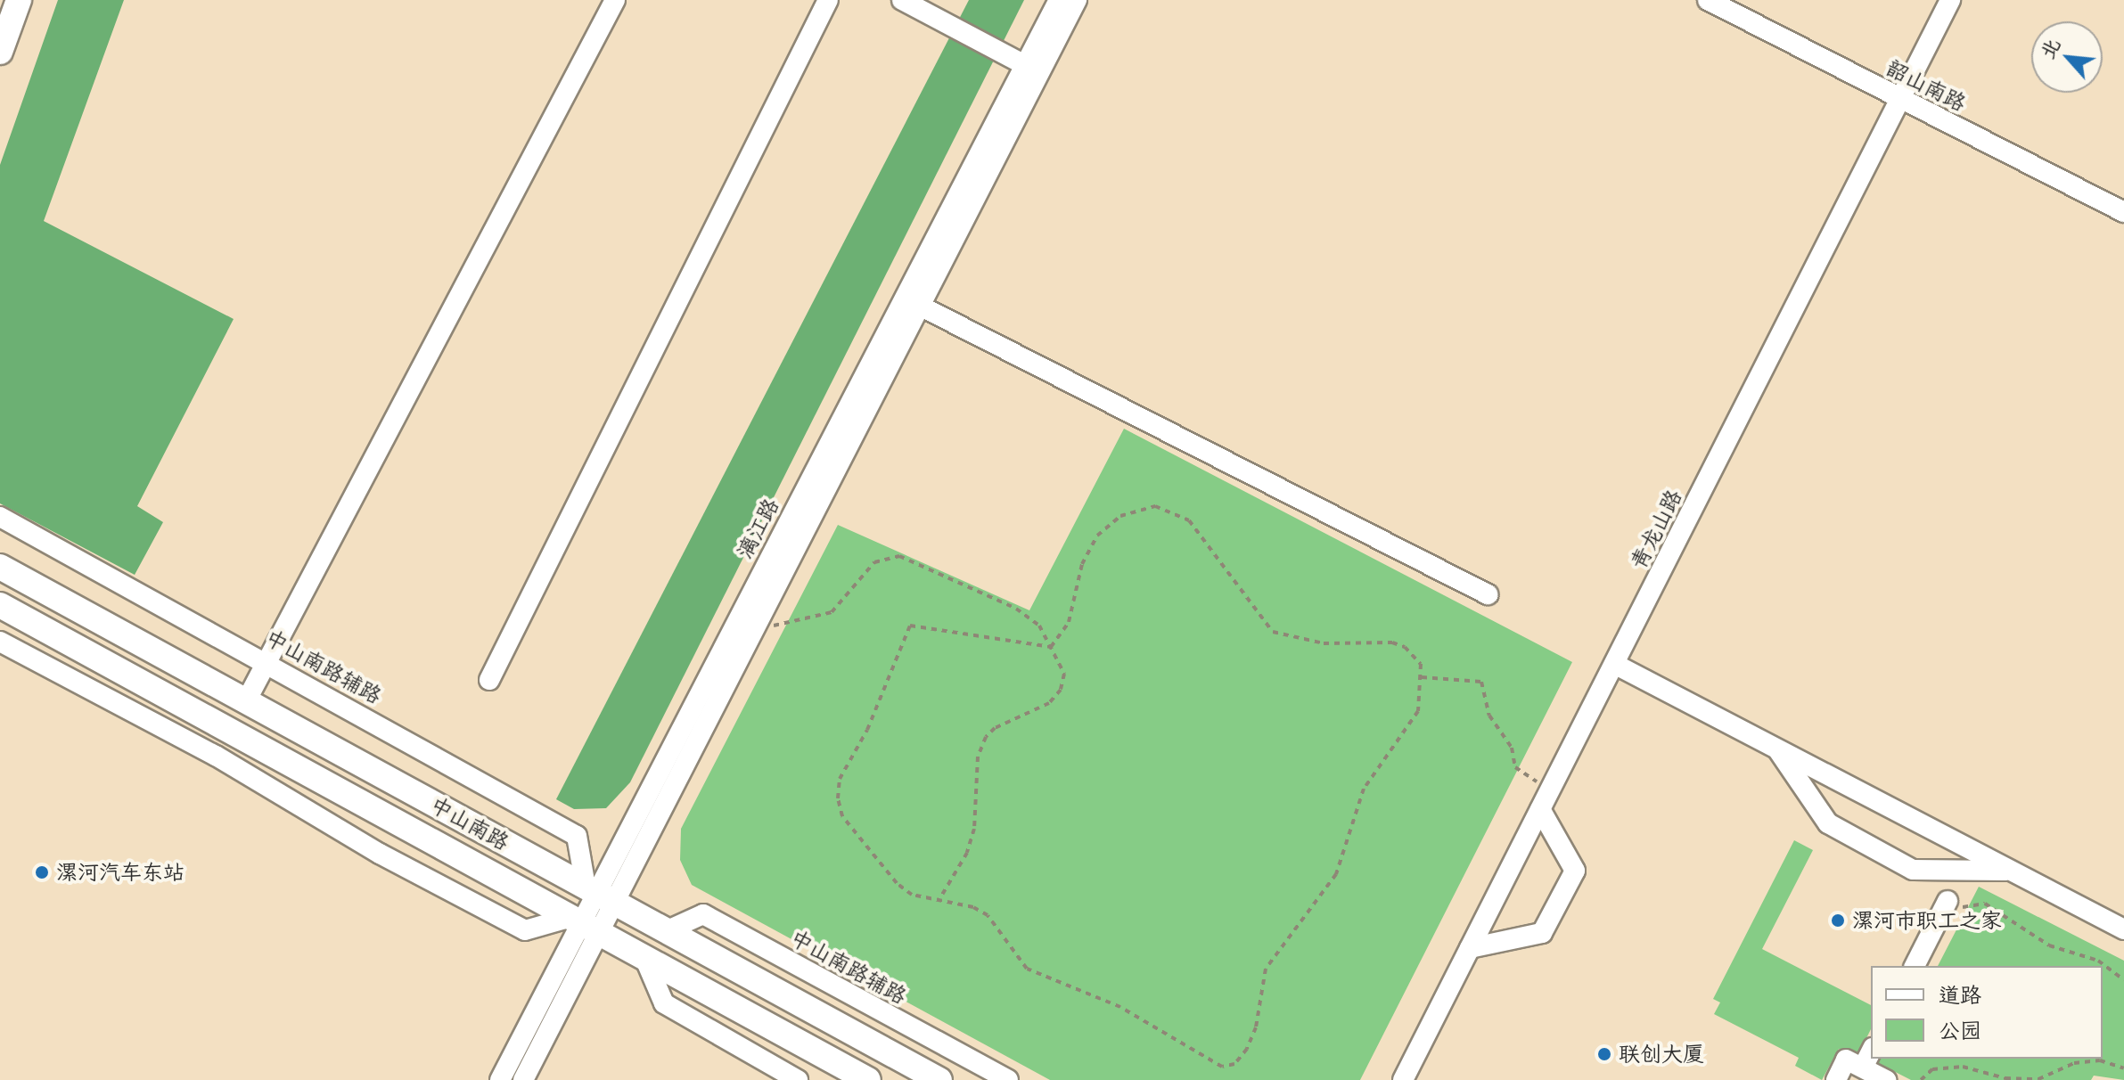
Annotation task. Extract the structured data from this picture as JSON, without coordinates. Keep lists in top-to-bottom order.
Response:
{
  "streets": {
    "main road": ["中山南路"],
    "street": [
      "韶山南路",
      "漓江路",
      "青龙山路",
      "中山南路辅路"
    ]
  },
  "crossings": [
    ["韶山南路", "青龙山路"],
    ["漓江路", "中山南路辅路"],
    ["漓江路", "中山南路"],
    ["中山南路辅路", "中山南路"]
  ],
  "places": ["漯河汽车东站", "漯河市职工之家", "联创大厦"],
  "legend": ["道路", "公园"],
  "north": "top left"
}
